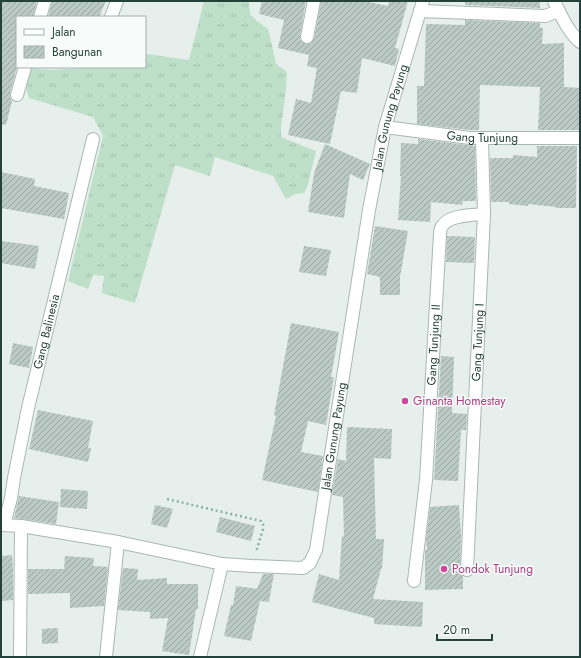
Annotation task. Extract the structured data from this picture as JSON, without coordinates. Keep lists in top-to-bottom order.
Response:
{
  "streets": {
    "street": [
      "Jalan Gunung Payung",
      "Gang Tunjung",
      "Gang Balinesia",
      "Gang Tunjung I",
      "Gang Tunjung II"
    ]
  },
  "crossings": [
    ["Jalan Gunung Payung", "Gang Tunjung"],
    ["Jalan Gunung Payung", "Gang Balinesia"],
    ["Gang Tunjung", "Gang Tunjung I"],
    ["Gang Tunjung I", "Gang Tunjung II"]
  ],
  "places": ["Ginanta Homestay", "Pondok Tunjung"],
  "legend": ["Jalan", "Bangunan"],
  "scale_bar": "20 m"
}
